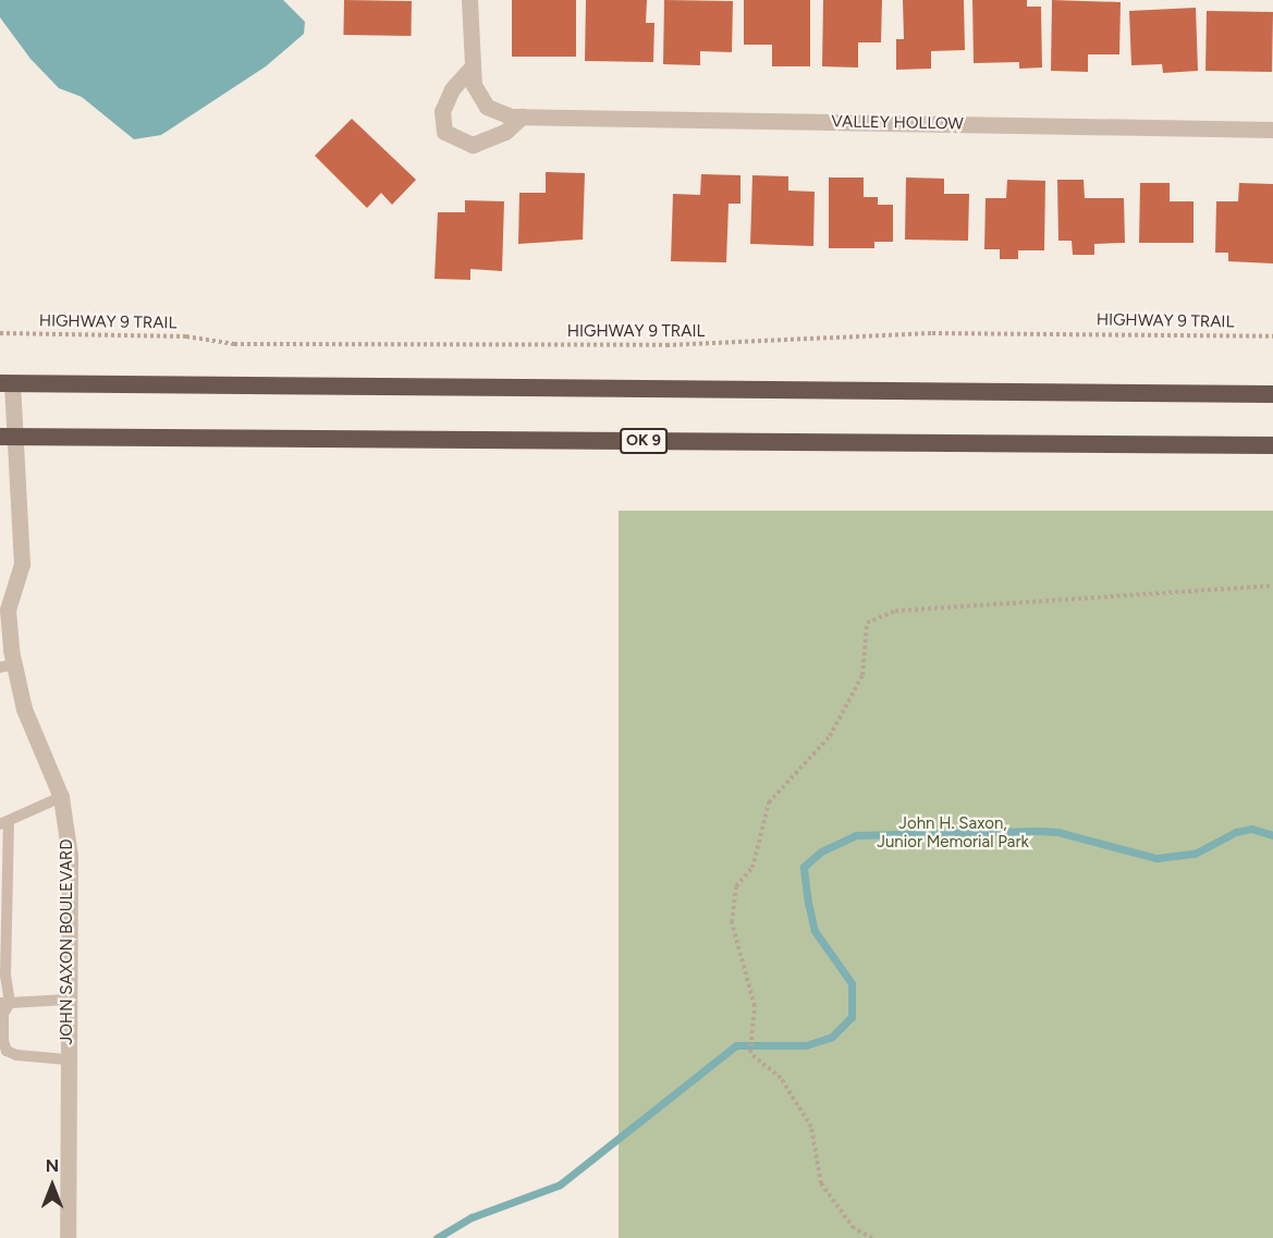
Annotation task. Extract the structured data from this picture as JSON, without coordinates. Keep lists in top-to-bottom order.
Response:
{
  "streets": {
    "highway": ["OK 9"],
    "street": ["VALLEY HOLLOW", "JOHN SAXON BOULEVARD"],
    "path": ["HIGHWAY 9 TRAIL"]
  },
  "crossings": [
    ["OK 9", "JOHN SAXON BOULEVARD"]
  ],
  "parks": ["John H. Saxon, Junior Memorial Park"],
  "north": "top"
}
